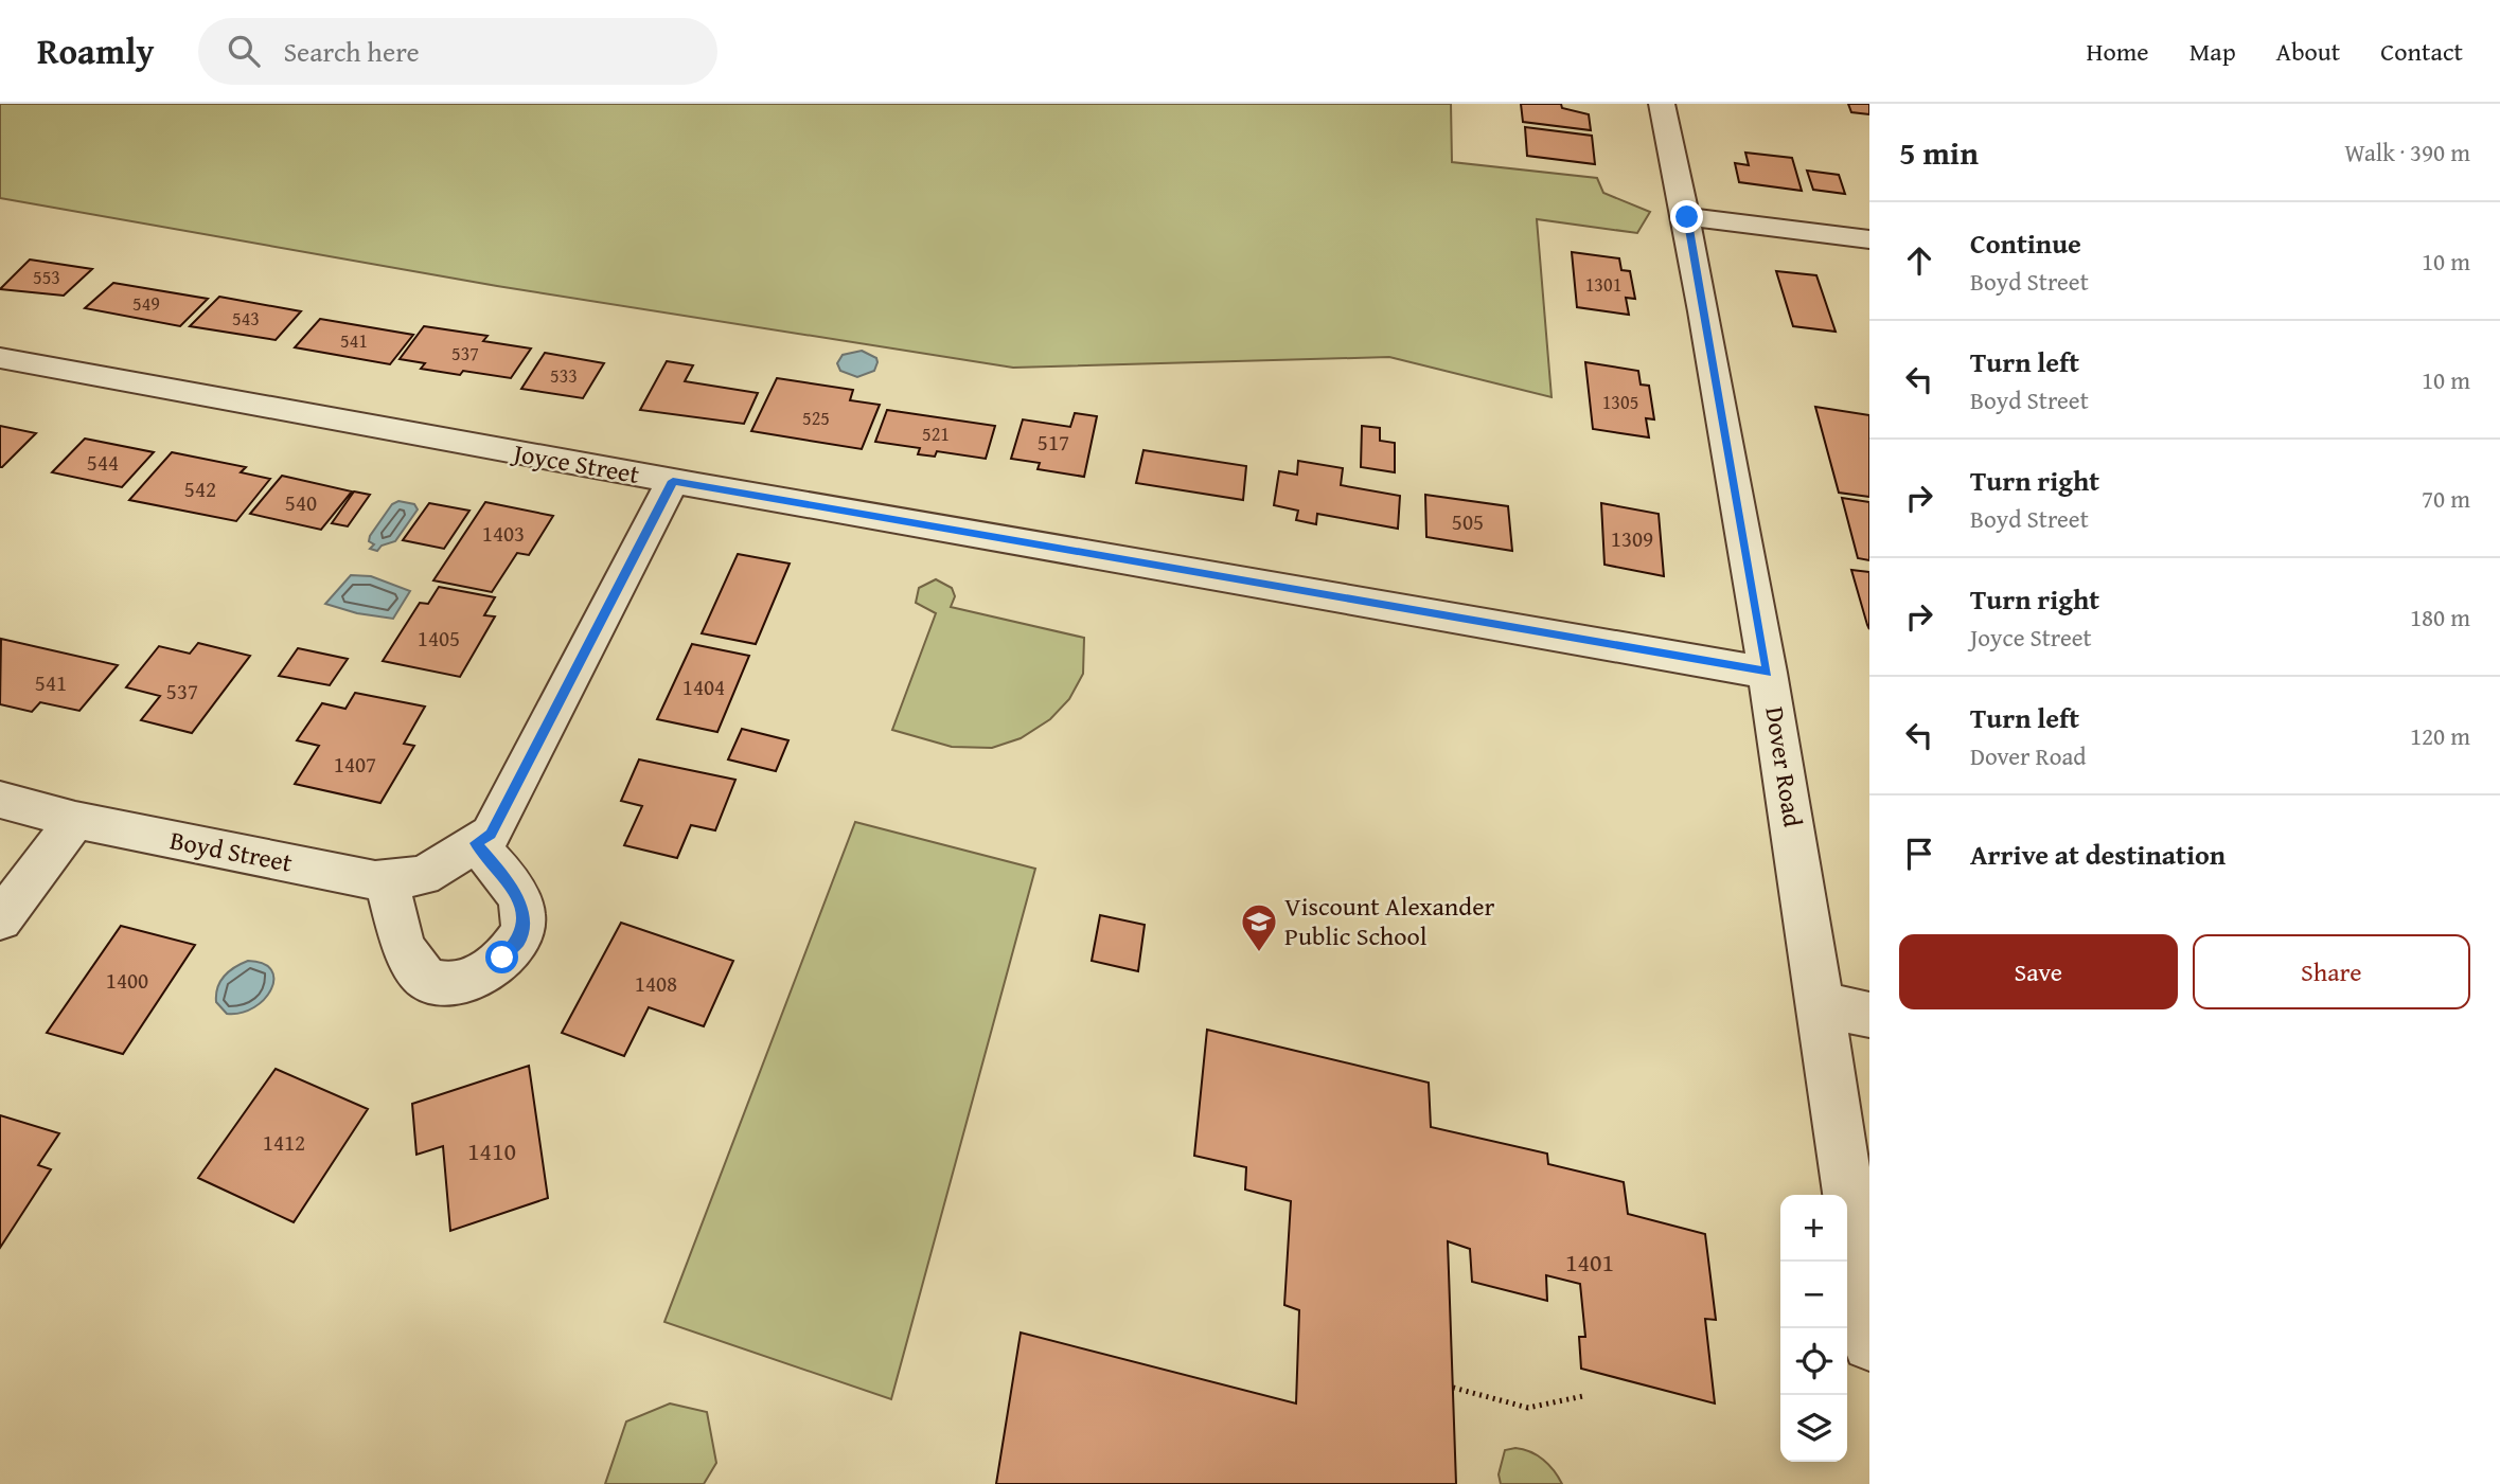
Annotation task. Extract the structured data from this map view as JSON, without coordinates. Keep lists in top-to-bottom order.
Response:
{
  "streets": {
    "street": ["Joyce Street", "Dover Road", "Boyd Street"]
  },
  "crossings": [
    ["Joyce Street", "Dover Road"],
    ["Joyce Street", "Boyd Street"]
  ],
  "places": {
    "school or university": ["Viscount Alexander Public School"]
  },
  "house_numbers": [
    "553",
    "1301",
    "549",
    "543",
    "541",
    "537",
    "533",
    "1305",
    "525",
    "521",
    "517",
    "544",
    "542",
    "540",
    "505",
    "1403",
    "1309",
    "1405",
    "541",
    "1404",
    "537",
    "1407",
    "1400",
    "1408",
    "1412",
    "1410",
    "1401"
  ],
  "page": {
    "header": "Roamly",
    "search": "Search here",
    "nav": [
      "Home",
      "Map",
      "About",
      "Contact"
    ],
    "heading": ["5 min", "Walk · 390 m"],
    "list": [
      ["Continue", "Boyd Street", "10 m"],
      ["Turn left", "Boyd Street", "10 m"],
      ["Turn right", "Boyd Street", "70 m"],
      ["Turn right", "Joyce Street", "180 m"],
      ["Turn left", "Dover Road", "120 m"],
      "Arrive at destination"
    ],
    "buttons": ["Save", "Share"],
    "map_buttons": ["+", "−"]
  }
}
